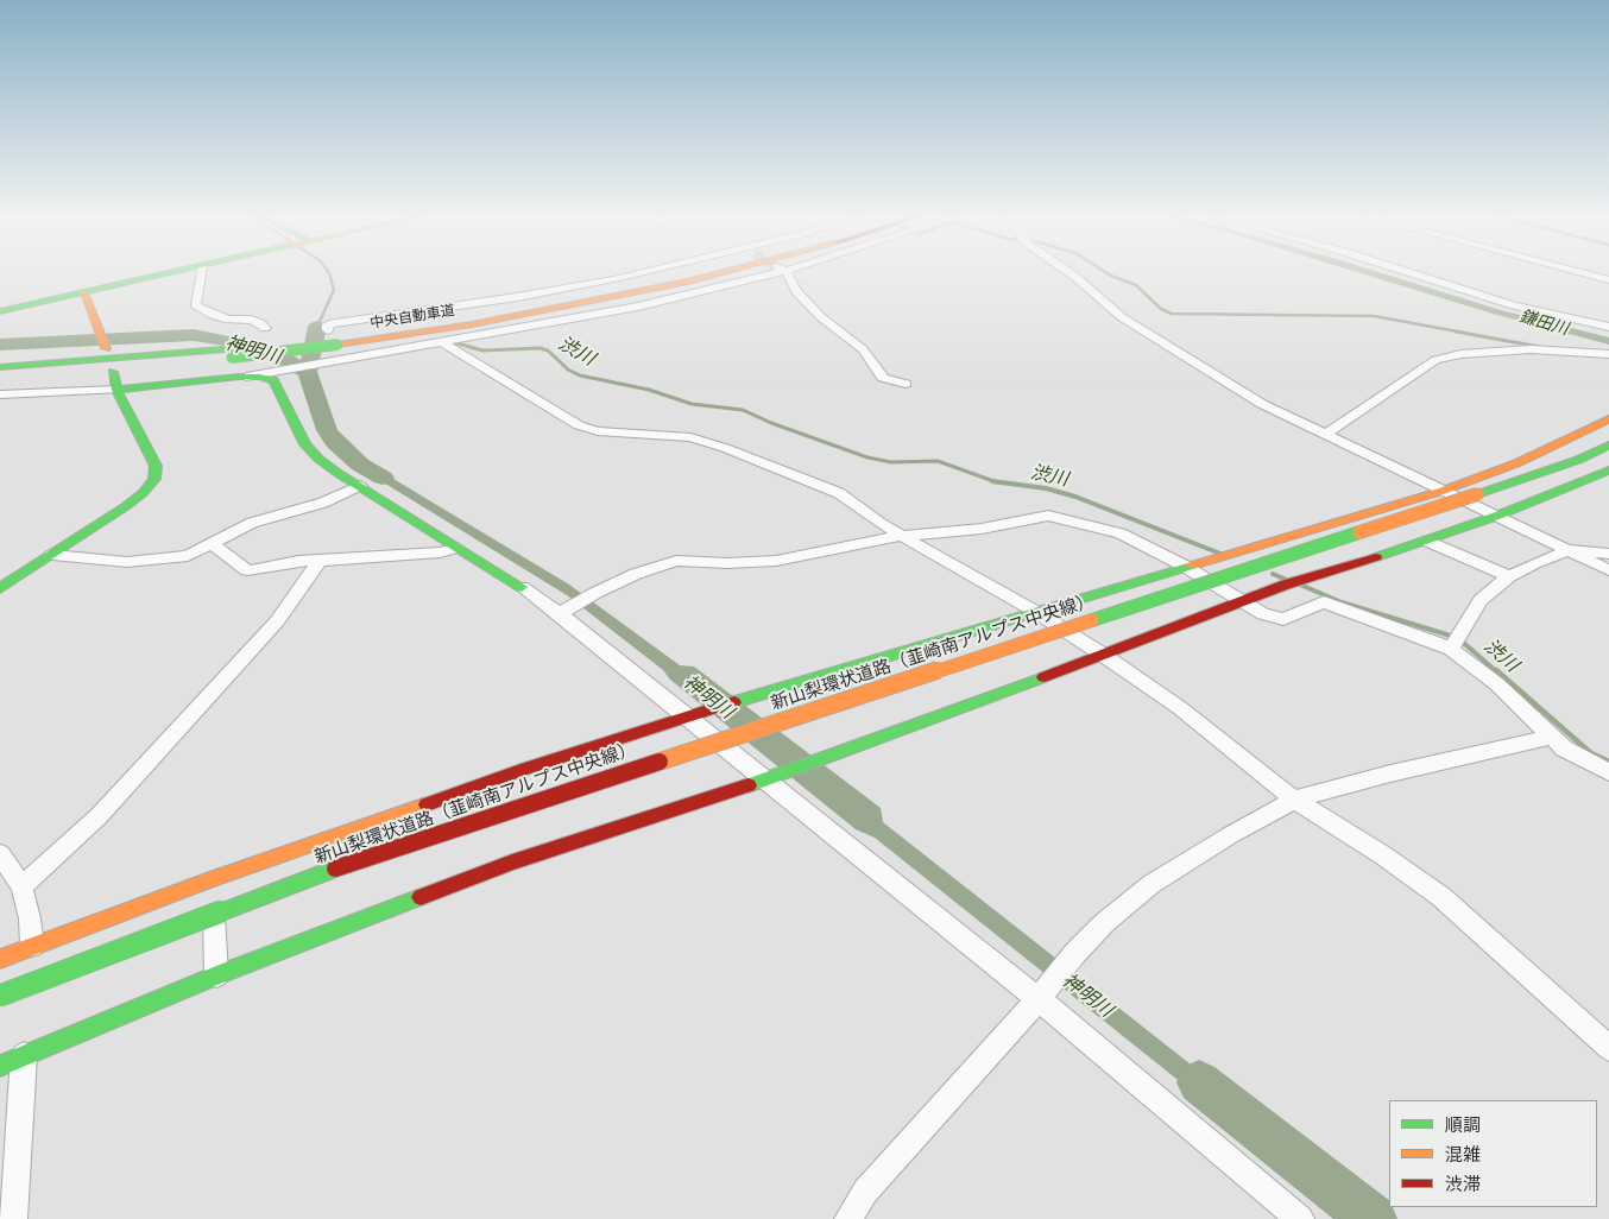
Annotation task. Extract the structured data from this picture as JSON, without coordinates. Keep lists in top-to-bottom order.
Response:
{
  "streets": {
    "main road": ["中央自動車道", "新山梨環状道路（韮崎南アルプス中央線）"]
  },
  "water": ["鎌田川", "神明川", "渋川"],
  "legend": ["順調", "混雑", "渋滞"]
}
